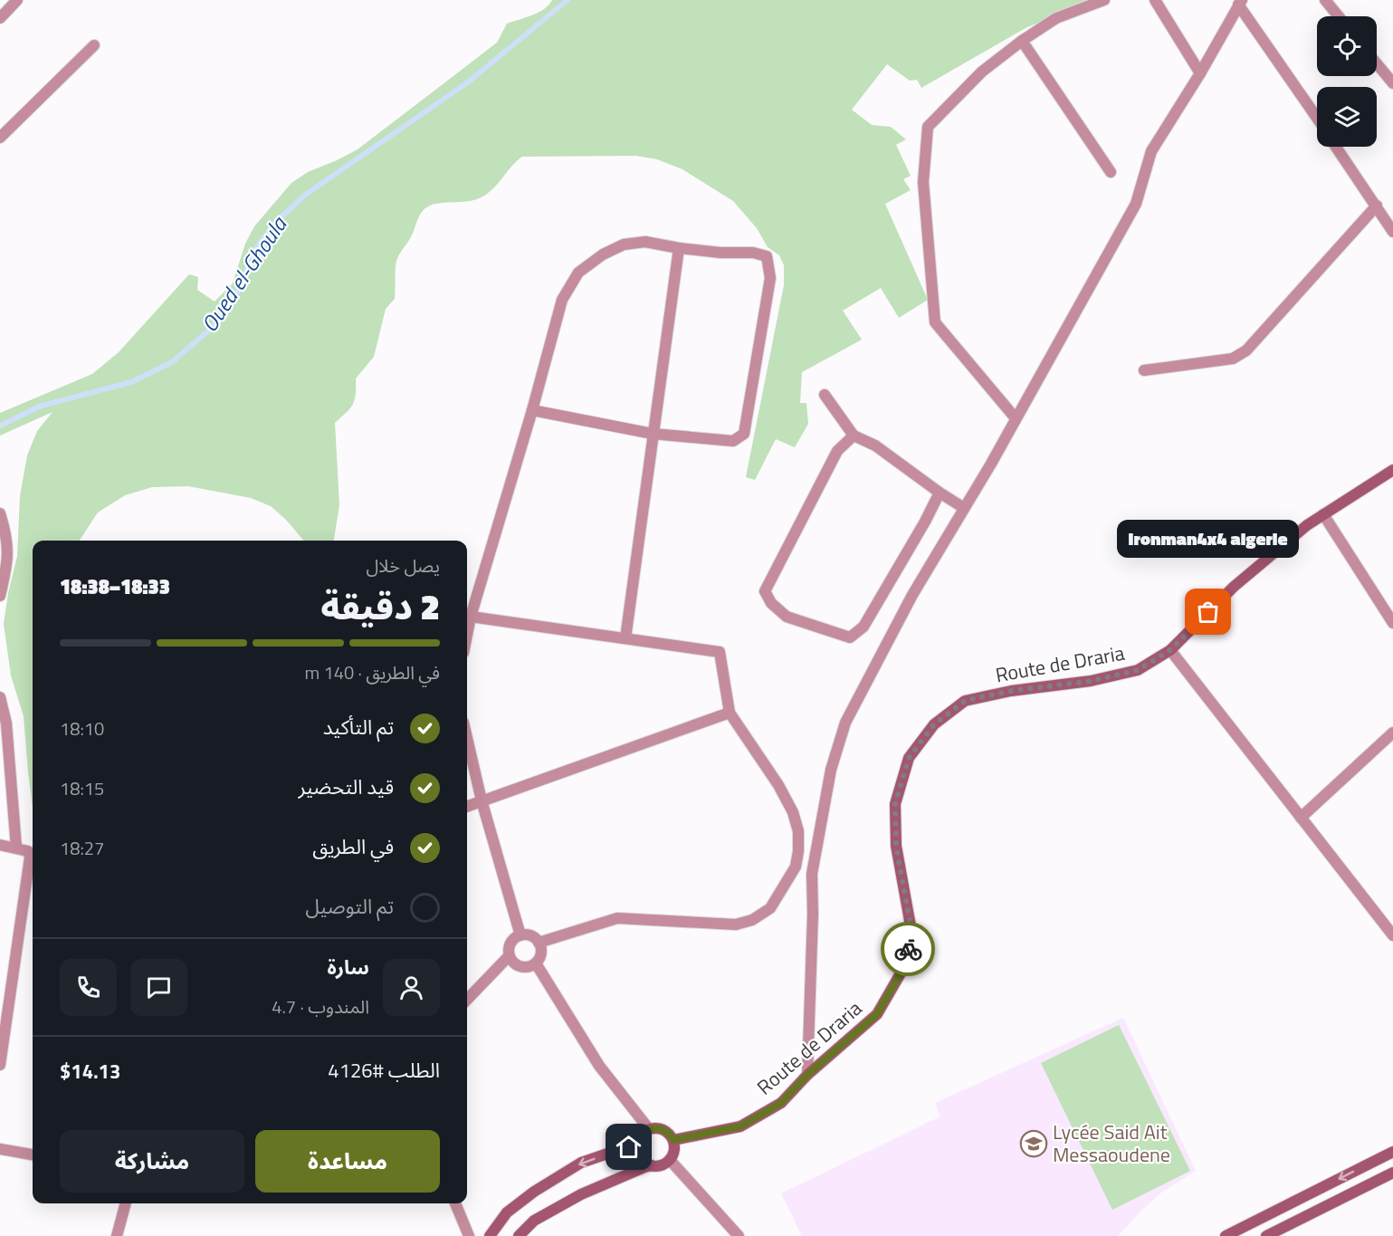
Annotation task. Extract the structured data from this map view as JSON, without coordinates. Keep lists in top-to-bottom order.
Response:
{
  "streets": {
    "main road": ["Route de Draria"]
  },
  "water": ["Oued el-Ghoula"],
  "places": {
    "other": ["Ironman4x4 algerie"],
    "school or university": ["Lycée Said Ait Messaoudene"]
  },
  "page": {
    "bubble": "Ironman4x4 algerie",
    "heading": ["2 دقيقة", "يصل خلال", "18:33–18:38"],
    "panel": [
      "سارة",
      "المندوب · 4.7",
      "الطلب #4126",
      "$14.13"
    ],
    "bar": "في الطريق · 140 m",
    "list": [
      ["تم التأكيد", "18:10"],
      ["قيد التحضير", "18:15"],
      ["في الطريق", "18:27"],
      "تم التوصيل"
    ],
    "buttons": ["مساعدة", "مشاركة"]
  }
}
